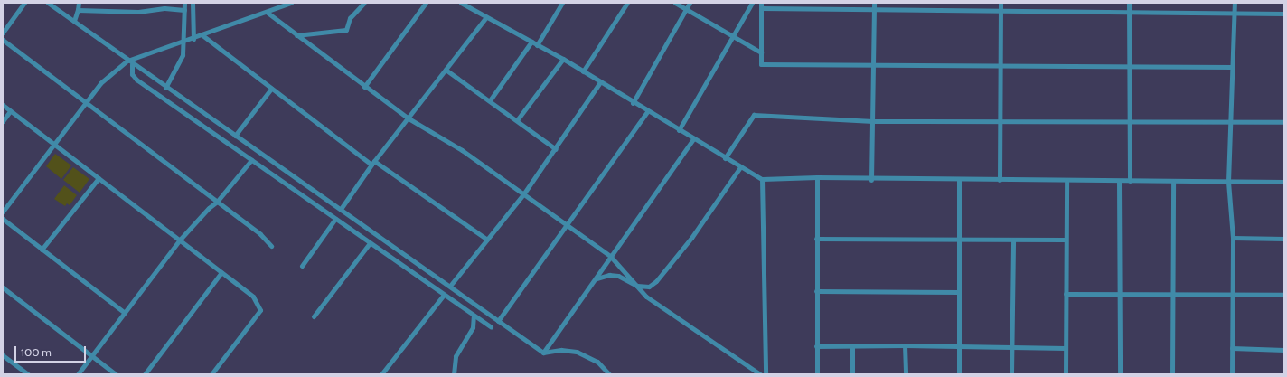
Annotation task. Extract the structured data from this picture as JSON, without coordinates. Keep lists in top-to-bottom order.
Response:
{
  "scale_bar": "100 m"
}
